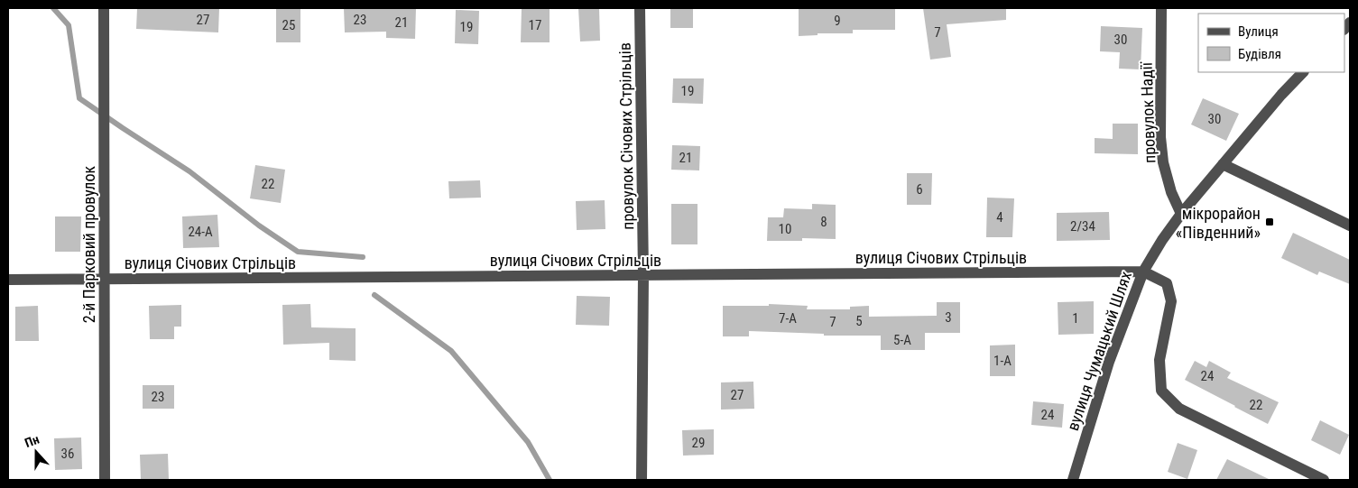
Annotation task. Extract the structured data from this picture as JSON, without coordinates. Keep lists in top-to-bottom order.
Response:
{
  "streets": {
    "street": [
      "провулок Надії",
      "провулок Січових Стрільців",
      "2-й Парковий провулок",
      "вулиця Січових Стрільців",
      "вулиця Чумацький Шлях"
    ]
  },
  "crossings": [
    ["провулок Надії", "вулиця Чумацький Шлях"],
    ["провулок Січових Стрільців", "вулиця Січових Стрільців"],
    ["2-й Парковий провулок", "вулиця Січових Стрільців"],
    ["вулиця Січових Стрільців", "вулиця Чумацький Шлях"]
  ],
  "places": {
    "transit": ["мікрорайон «Південний»"]
  },
  "house_numbers": [
    "27",
    "23",
    "9",
    "21",
    "25",
    "17",
    "19",
    "7",
    "30",
    "19",
    "30",
    "21",
    "22",
    "6",
    "4",
    "8",
    "2/34",
    "10",
    "24-А",
    "3",
    "7-А",
    "1",
    "5",
    "7",
    "5-А",
    "1-А",
    "24",
    "27",
    "23",
    "22",
    "24",
    "29",
    "36"
  ],
  "legend": ["Вулиця", "Будівля"],
  "north": "top"
}
